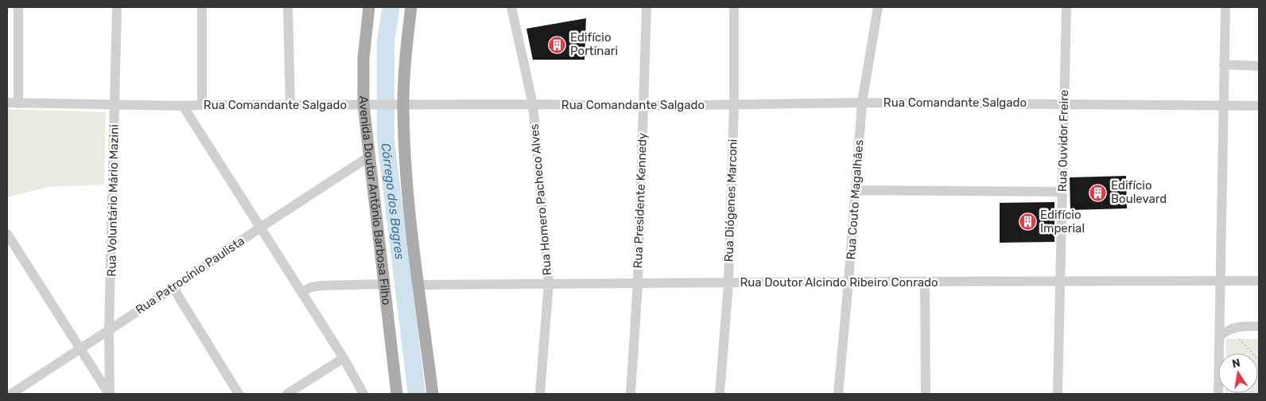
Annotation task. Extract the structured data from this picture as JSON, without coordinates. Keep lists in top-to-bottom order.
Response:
{
  "streets": {
    "main road": ["Avenida Doutor Antônio Barbosa Filho"],
    "street": [
      "Rua Comandante Salgado",
      "Rua Ouvidor Freire",
      "Rua Homero Pacheco Alves",
      "Rua Couto Magalhães",
      "Rua Voluntário Mário Mazini",
      "Rua Presidente Kennedy",
      "Rua Diógenes Marconi",
      "Rua Patrocínio Paulista",
      "Rua Doutor Alcindo Ribeiro Conrado"
    ]
  },
  "crossings": [
    ["Rua Comandante Salgado", "Rua Ouvidor Freire"],
    ["Rua Comandante Salgado", "Rua Homero Pacheco Alves"],
    ["Rua Comandante Salgado", "Rua Couto Magalhães"],
    ["Rua Comandante Salgado", "Rua Voluntário Mário Mazini"],
    ["Rua Comandante Salgado", "Avenida Doutor Antônio Barbosa Filho"],
    ["Rua Comandante Salgado", "Rua Presidente Kennedy"],
    ["Rua Comandante Salgado", "Rua Diógenes Marconi"],
    ["Rua Ouvidor Freire", "Rua Doutor Alcindo Ribeiro Conrado"],
    ["Rua Homero Pacheco Alves", "Rua Doutor Alcindo Ribeiro Conrado"],
    ["Rua Couto Magalhães", "Rua Doutor Alcindo Ribeiro Conrado"],
    ["Rua Voluntário Mário Mazini", "Rua Patrocínio Paulista"],
    ["Avenida Doutor Antônio Barbosa Filho", "Rua Patrocínio Paulista"],
    ["Rua Presidente Kennedy", "Rua Doutor Alcindo Ribeiro Conrado"],
    ["Rua Diógenes Marconi", "Rua Doutor Alcindo Ribeiro Conrado"]
  ],
  "water": ["Córrego dos Bagres"],
  "places": {
    "building": ["Edifício Portinari", "Edifício Boulevard", "Edifício Imperial"]
  },
  "north": "top"
}
